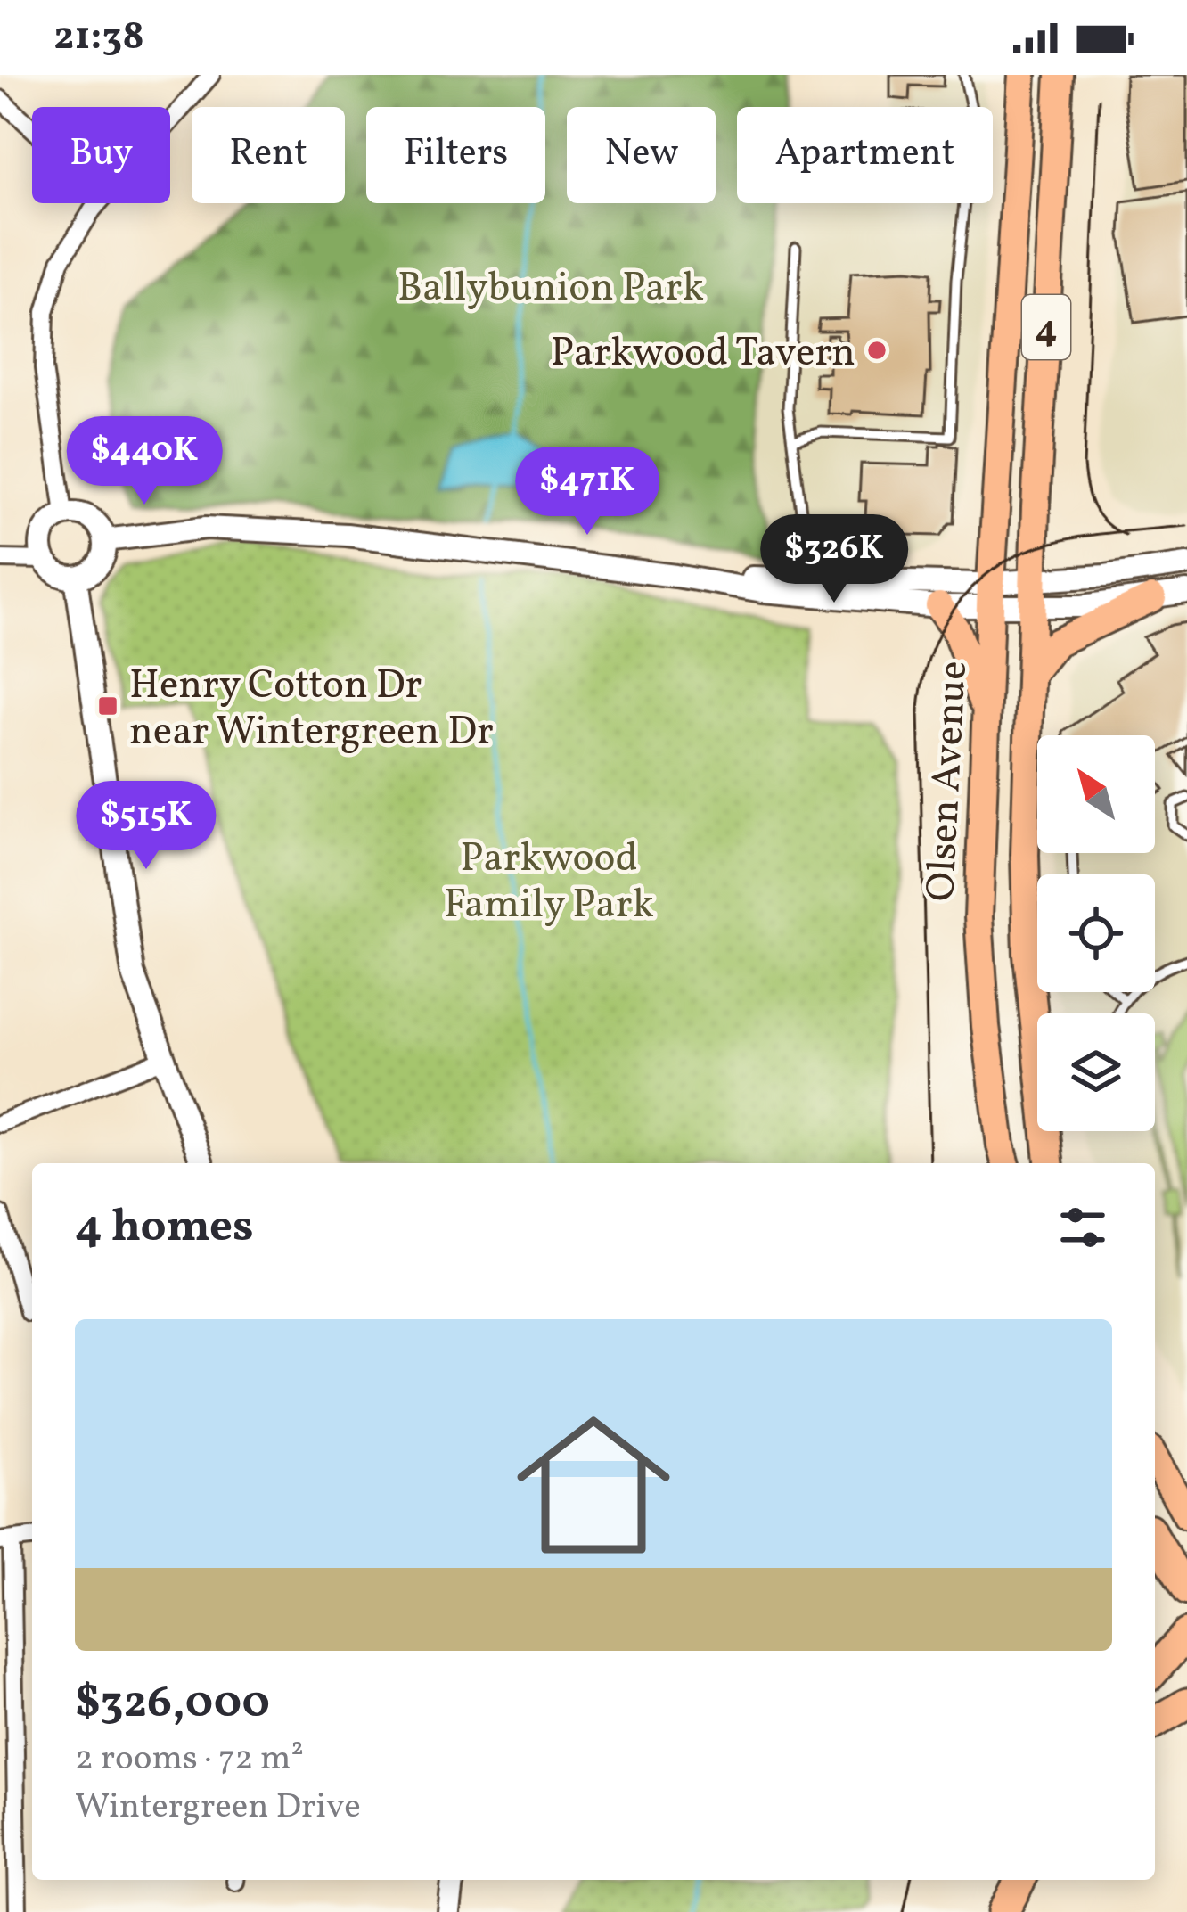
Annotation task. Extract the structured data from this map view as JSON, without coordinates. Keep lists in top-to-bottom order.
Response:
{
  "streets": {
    "main road": ["4", "Olsen Avenue"]
  },
  "parks": ["Ballybunion Park", "Parkwood Family Park"],
  "places": {
    "other": ["Parkwood Tavern"],
    "transit": ["Henry Cotton Dr near Wintergreen Dr"]
  },
  "north": "top left",
  "page": {
    "status": "21:38",
    "chip": [
      "Buy",
      "Rent",
      "Filters",
      "New",
      "Apartment"
    ],
    "price": [
      "$440K",
      "$471K",
      "$326K",
      "$515K"
    ],
    "heading": "4 homes",
    "list": [
      {
        "name": "$326,000",
        "note": "2 rooms · 72 m² · Wintergreen Drive"
      }
    ]
  }
}
